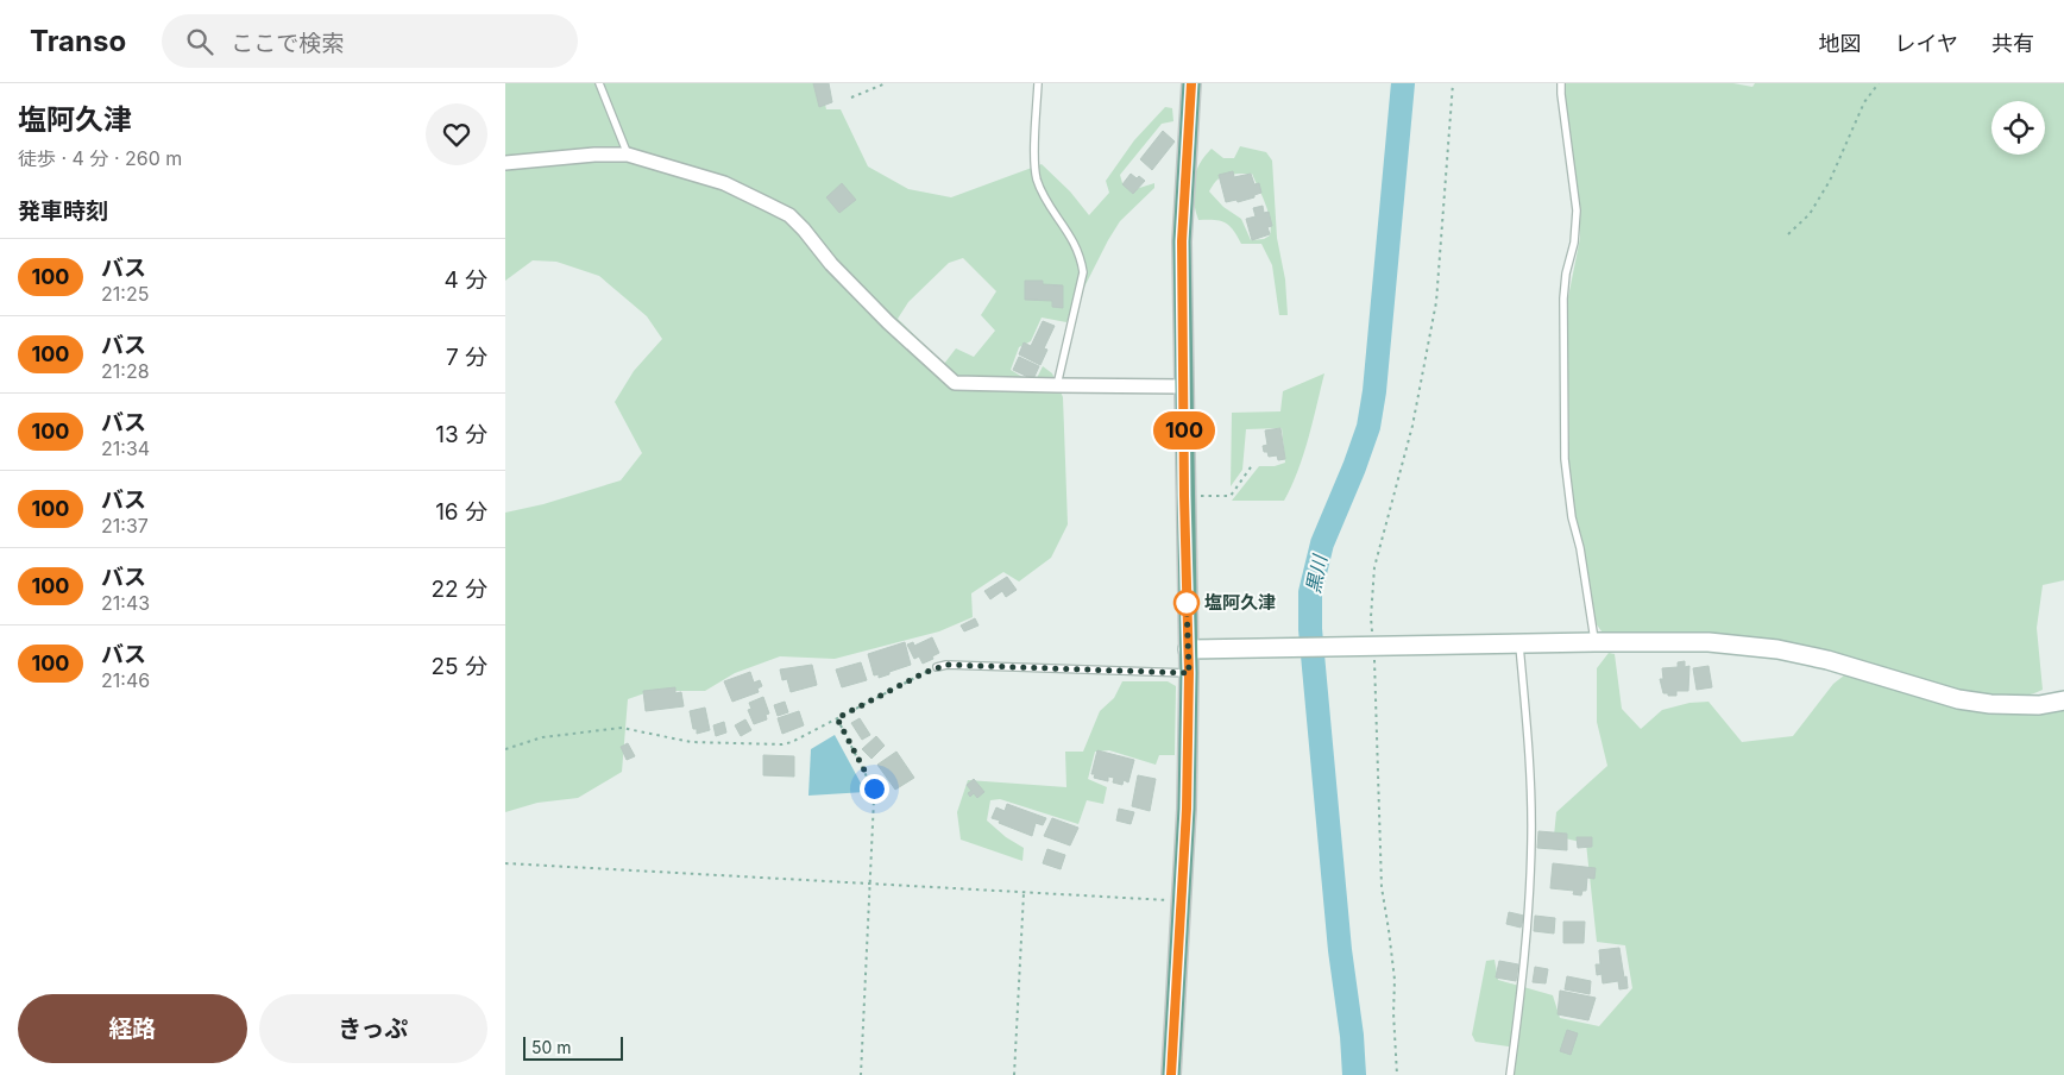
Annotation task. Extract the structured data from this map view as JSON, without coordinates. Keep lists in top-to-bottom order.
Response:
{
  "water": ["黒川"],
  "places": ["塩阿久津"],
  "lines": ["bus line 100"],
  "scale_bar": "50 m",
  "page": {
    "header": "Transo",
    "search": "ここで検索",
    "nav": ["地図", "レイヤ", "共有"],
    "heading": [
      ["塩阿久津", "徒歩 · 4 分 · 260 m"],
      "発車時刻"
    ],
    "on_map": "100",
    "list": [
      {
        "mark": "100",
        "name": "バス",
        "note": "21:25",
        "value": "4 分"
      },
      {
        "mark": "100",
        "name": "バス",
        "note": "21:28",
        "value": "7 分"
      },
      {
        "mark": "100",
        "name": "バス",
        "note": "21:34",
        "value": "13 分"
      },
      {
        "mark": "100",
        "name": "バス",
        "note": "21:37",
        "value": "16 分"
      },
      {
        "mark": "100",
        "name": "バス",
        "note": "21:43",
        "value": "22 分"
      },
      {
        "mark": "100",
        "name": "バス",
        "note": "21:46",
        "value": "25 分"
      }
    ],
    "buttons": ["経路", "きっぷ"],
    "scale": "50 m"
  }
}
